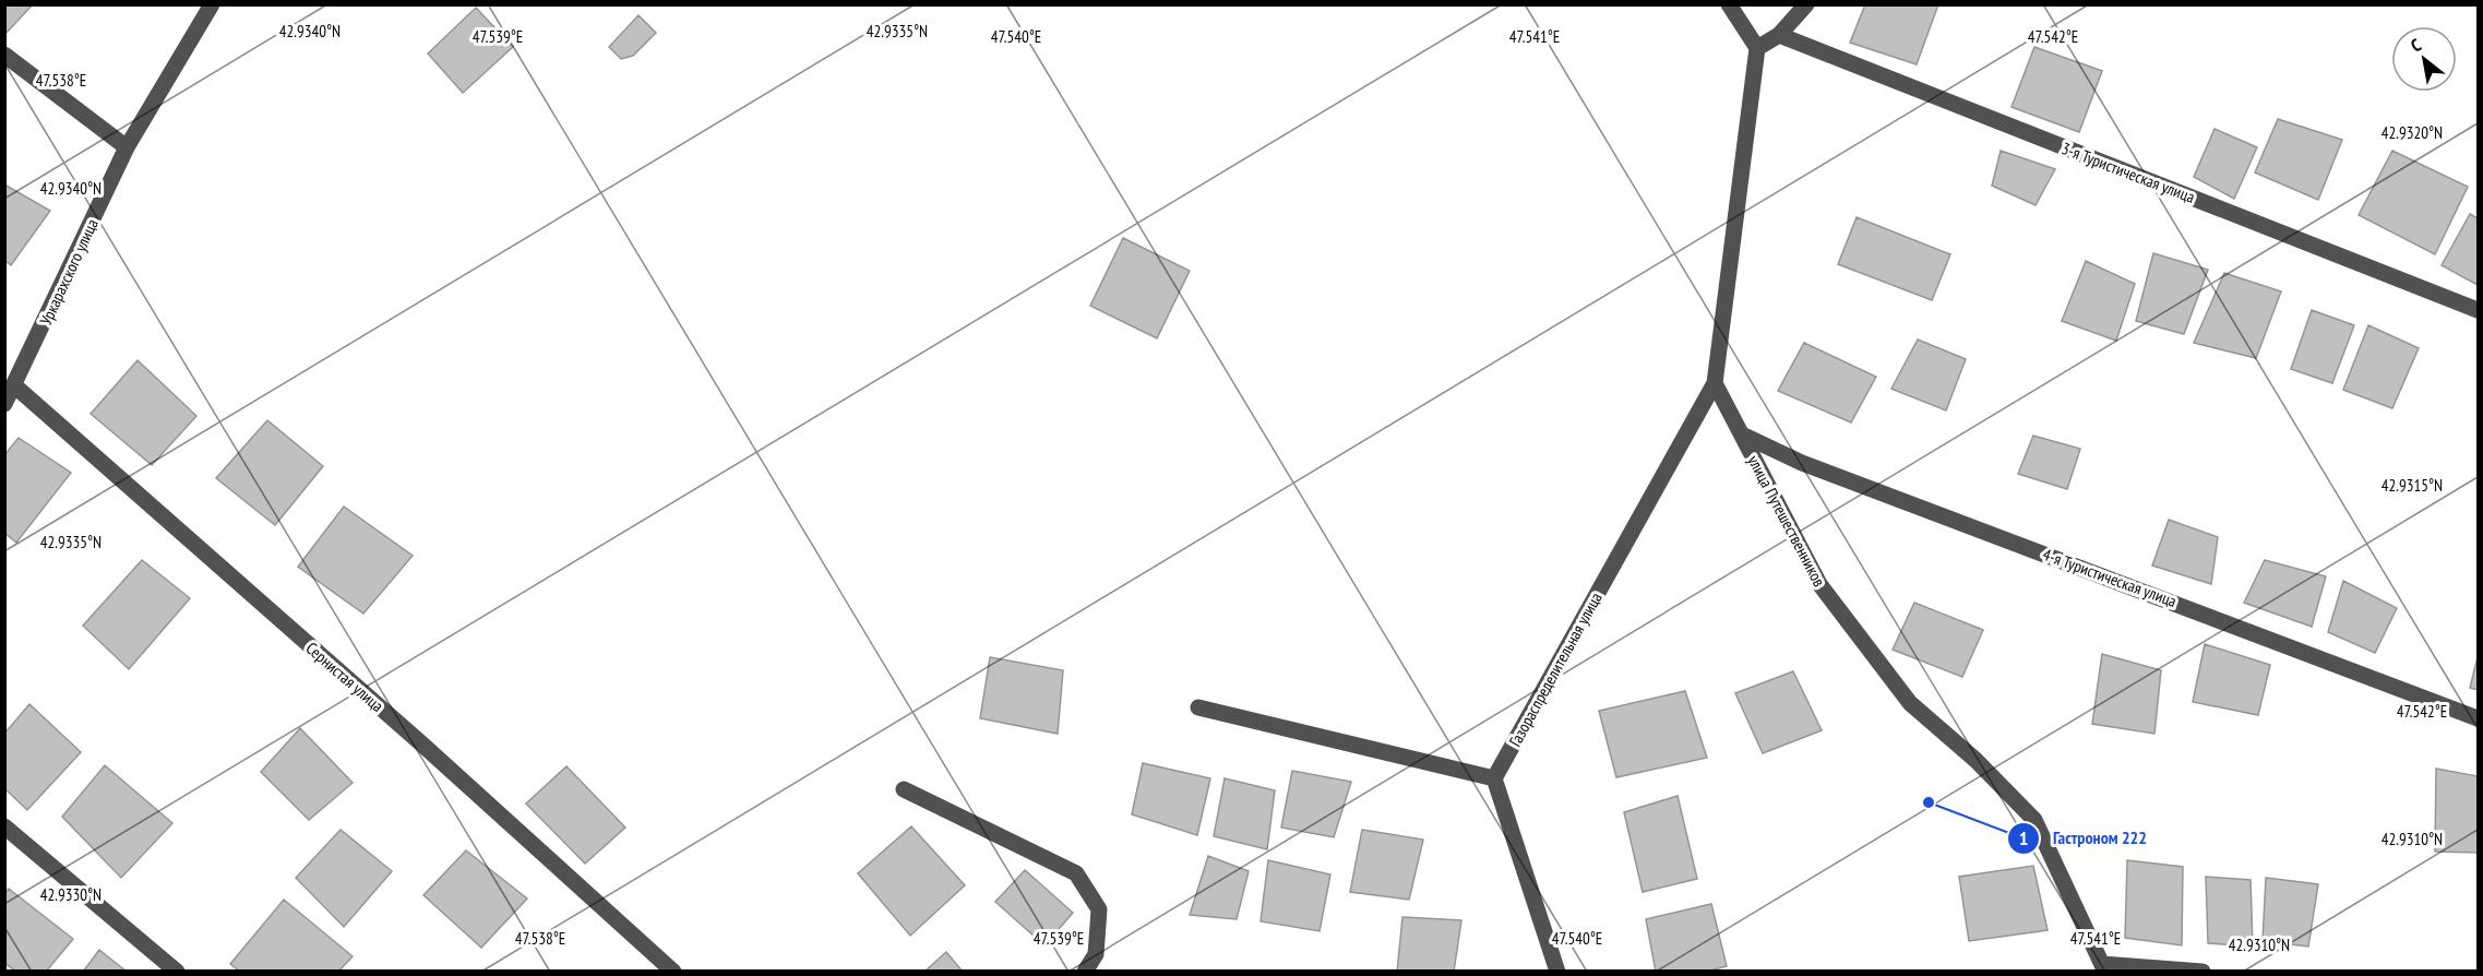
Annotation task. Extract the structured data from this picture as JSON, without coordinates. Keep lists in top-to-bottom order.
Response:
{
  "streets": {
    "street": [
      "3-я Туристическая улица",
      "Уркарахского улица",
      "улица Путешественников",
      "4-я Туристическая улица",
      "Газораспределительная улица",
      "Сернистая улица"
    ]
  },
  "crossings": [
    ["Уркарахского улица", "Сернистая улица"],
    ["улица Путешественников", "4-я Туристическая улица"],
    ["улица Путешественников", "Газораспределительная улица"]
  ],
  "places": ["Гастроном 222"],
  "north": "top left",
  "coordinates": [
    "42.9340°N",
    "42.9335°N",
    "47.541°E",
    "47.539°E",
    "47.540°E",
    "47.542°E",
    "47.538°E",
    "42.9320°N",
    "42.9315°N",
    "42.9310°N",
    "42.9330°N"
  ]
}
